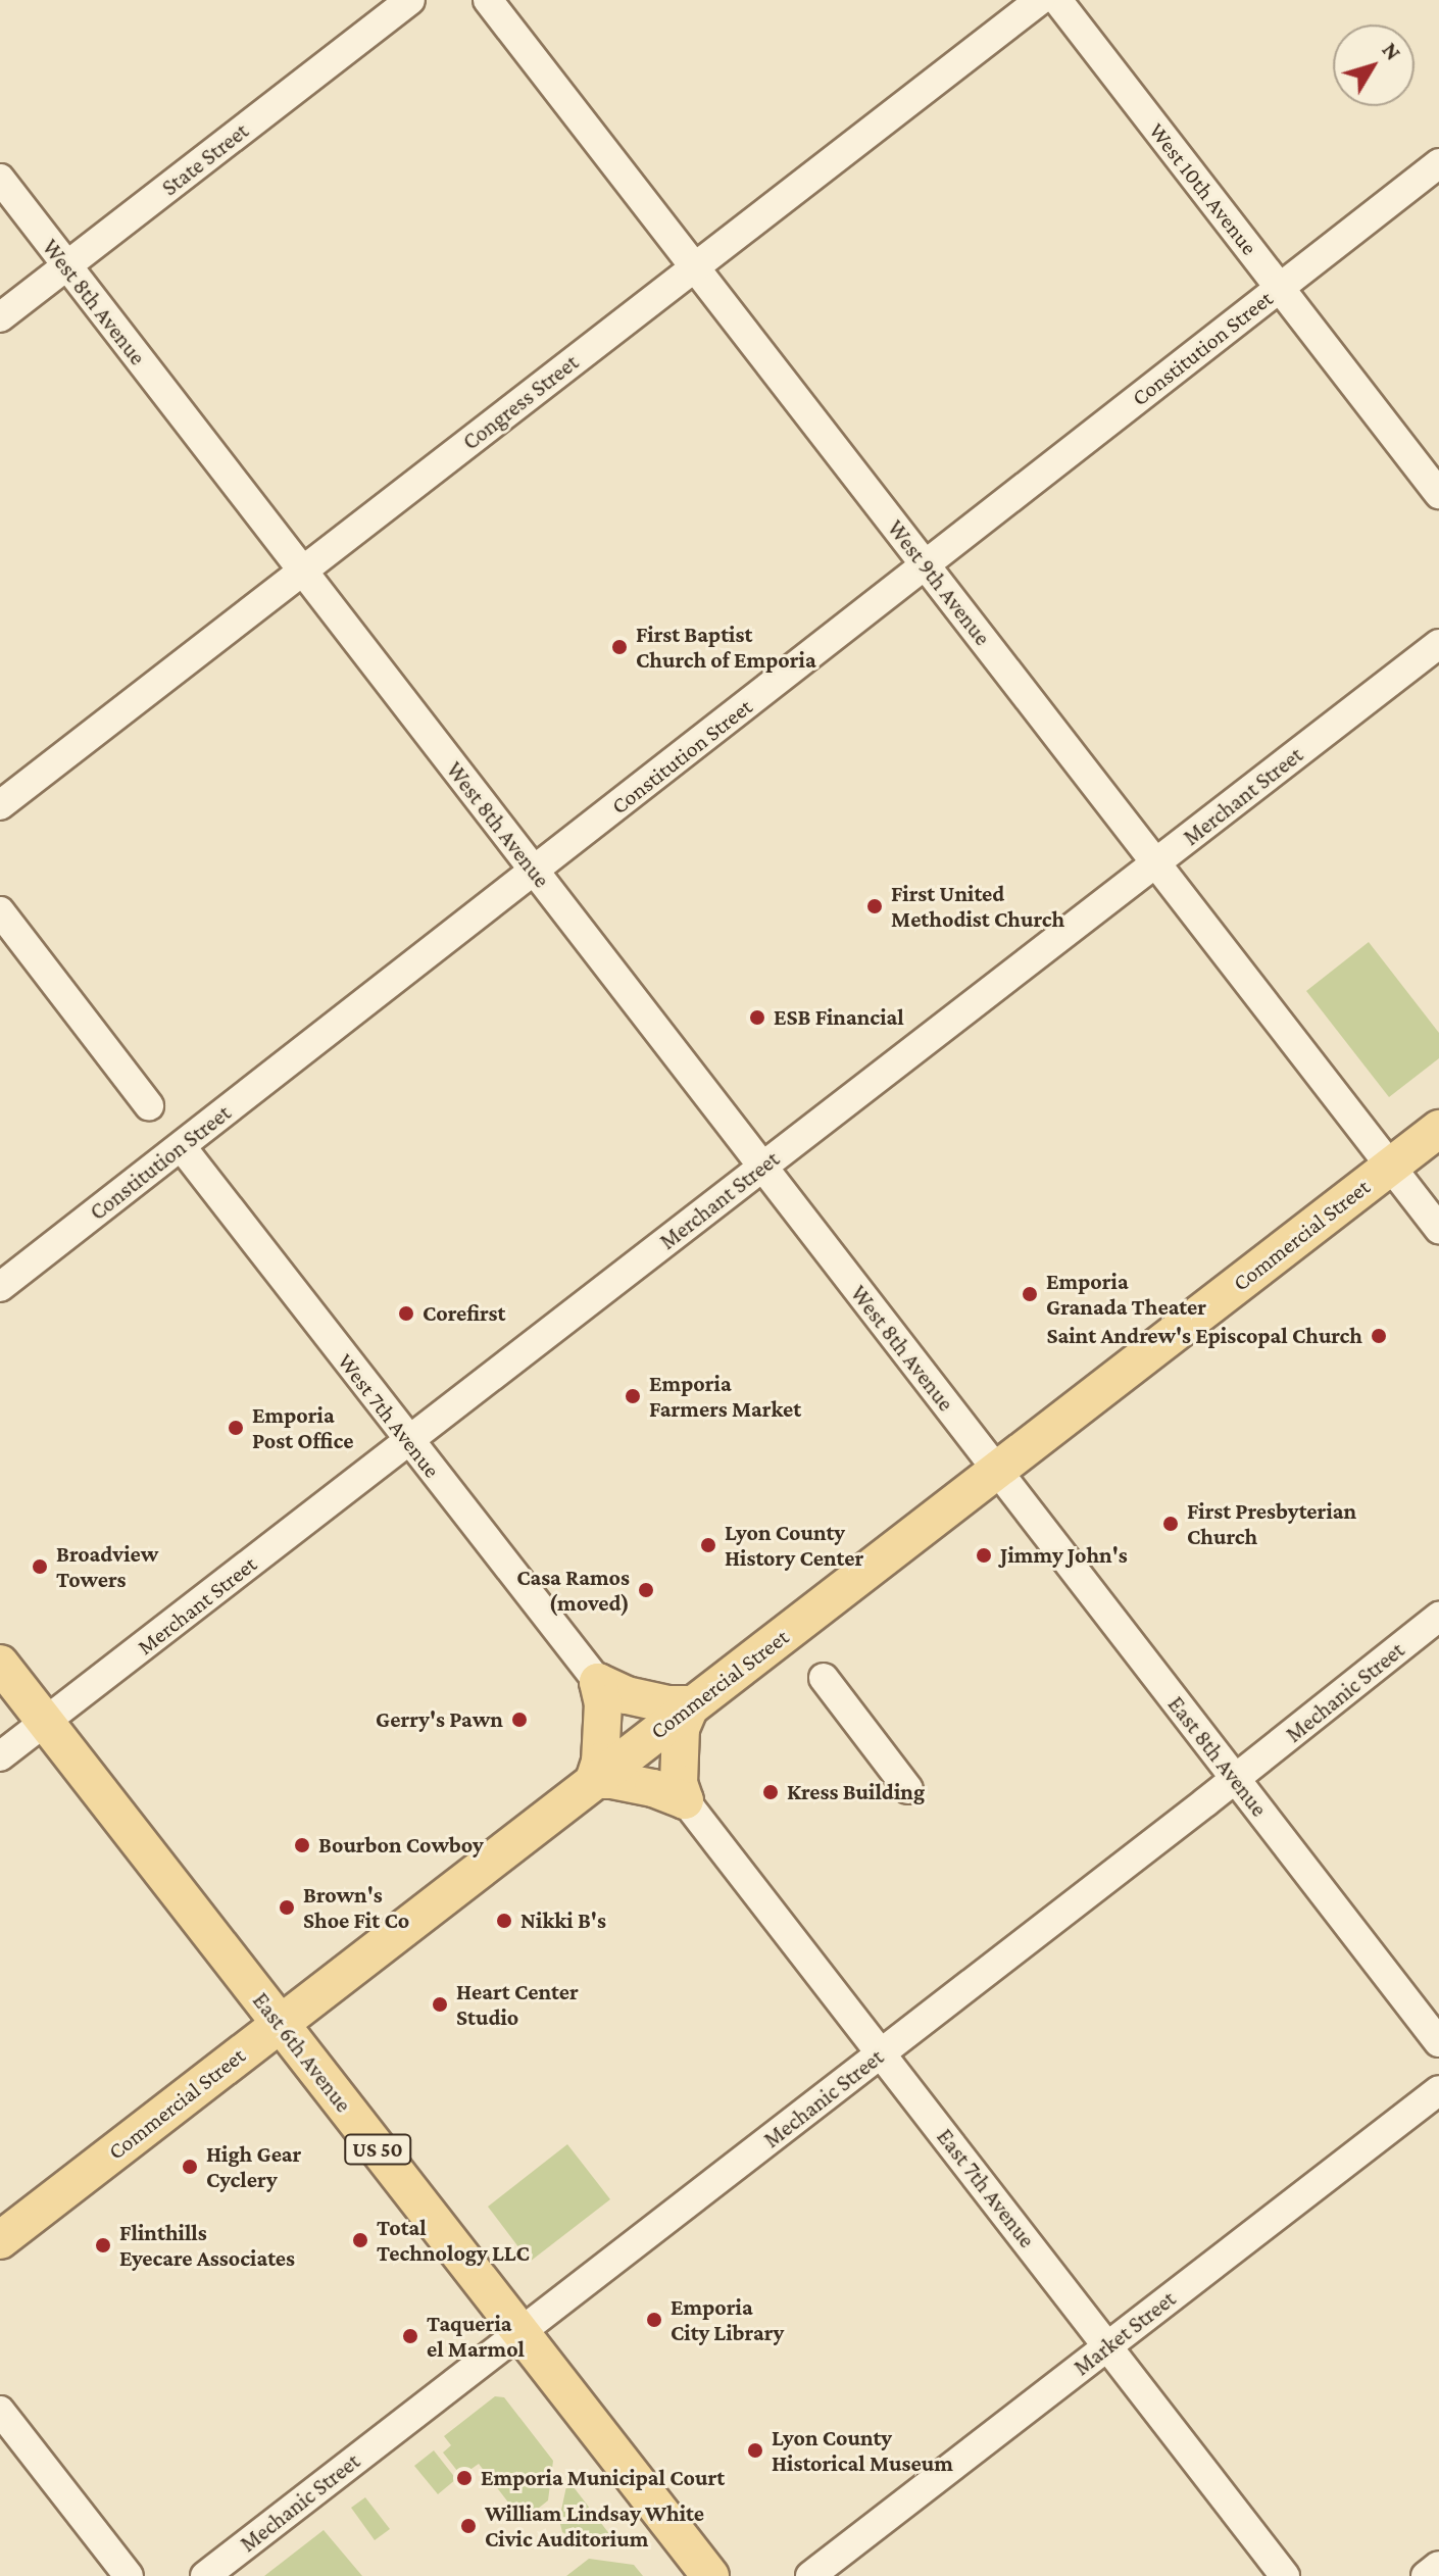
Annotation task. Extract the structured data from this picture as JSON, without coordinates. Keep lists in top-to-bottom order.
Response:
{
  "streets": {
    "main road": ["Commercial Street", "East 6th Avenue", "US 50"],
    "street": [
      "State Street",
      "West 10th Avenue",
      "West 8th Avenue",
      "Constitution Street",
      "Congress Street",
      "West 9th Avenue",
      "Merchant Street",
      "West 7th Avenue",
      "Mechanic Street",
      "East 8th Avenue",
      "East 7th Avenue",
      "Market Street"
    ]
  },
  "crossings": [
    ["State Street", "West 8th Avenue"],
    ["West 10th Avenue", "Constitution Street"],
    ["West 8th Avenue", "Constitution Street"],
    ["West 8th Avenue", "Congress Street"],
    ["West 8th Avenue", "Merchant Street"],
    ["West 8th Avenue", "Commercial Street"],
    ["West 8th Avenue", "East 8th Avenue"],
    ["Constitution Street", "West 9th Avenue"],
    ["Constitution Street", "West 7th Avenue"],
    ["Congress Street", "West 9th Avenue"],
    ["West 9th Avenue", "Merchant Street"],
    ["West 9th Avenue", "Commercial Street"],
    ["Merchant Street", "West 7th Avenue"],
    ["Merchant Street", "East 6th Avenue"],
    ["Merchant Street", "US 50"],
    ["Commercial Street", "East 8th Avenue"],
    ["Commercial Street", "East 6th Avenue"],
    ["Mechanic Street", "East 8th Avenue"],
    ["Mechanic Street", "East 6th Avenue"],
    ["Mechanic Street", "East 7th Avenue"],
    ["East 6th Avenue", "US 50"],
    ["East 7th Avenue", "Market Street"]
  ],
  "places": [
    "First Baptist Church of Emporia",
    "First United Methodist Church",
    "ESB Financial",
    "Emporia Granada Theater",
    "Corefirst",
    "Saint Andrew's Episcopal Church",
    "Emporia Farmers Market",
    "Emporia Post Office",
    "First Presbyterian Church",
    "Lyon County History Center",
    "Jimmy John's",
    "Broadview Towers",
    "Casa Ramos (moved)",
    "Gerry's Pawn",
    "Kress Building",
    "Bourbon Cowboy",
    "Brown's Shoe Fit Co",
    "Nikki B's",
    "Heart Center Studio",
    "High Gear Cyclery",
    "Total Technology LLC",
    "Flinthills Eyecare Associates",
    "Emporia City Library",
    "Taqueria el Marmol",
    "Lyon County Historical Museum",
    "Emporia Municipal Court",
    "William Lindsay White Civic Auditorium"
  ],
  "north": "top right"
}
